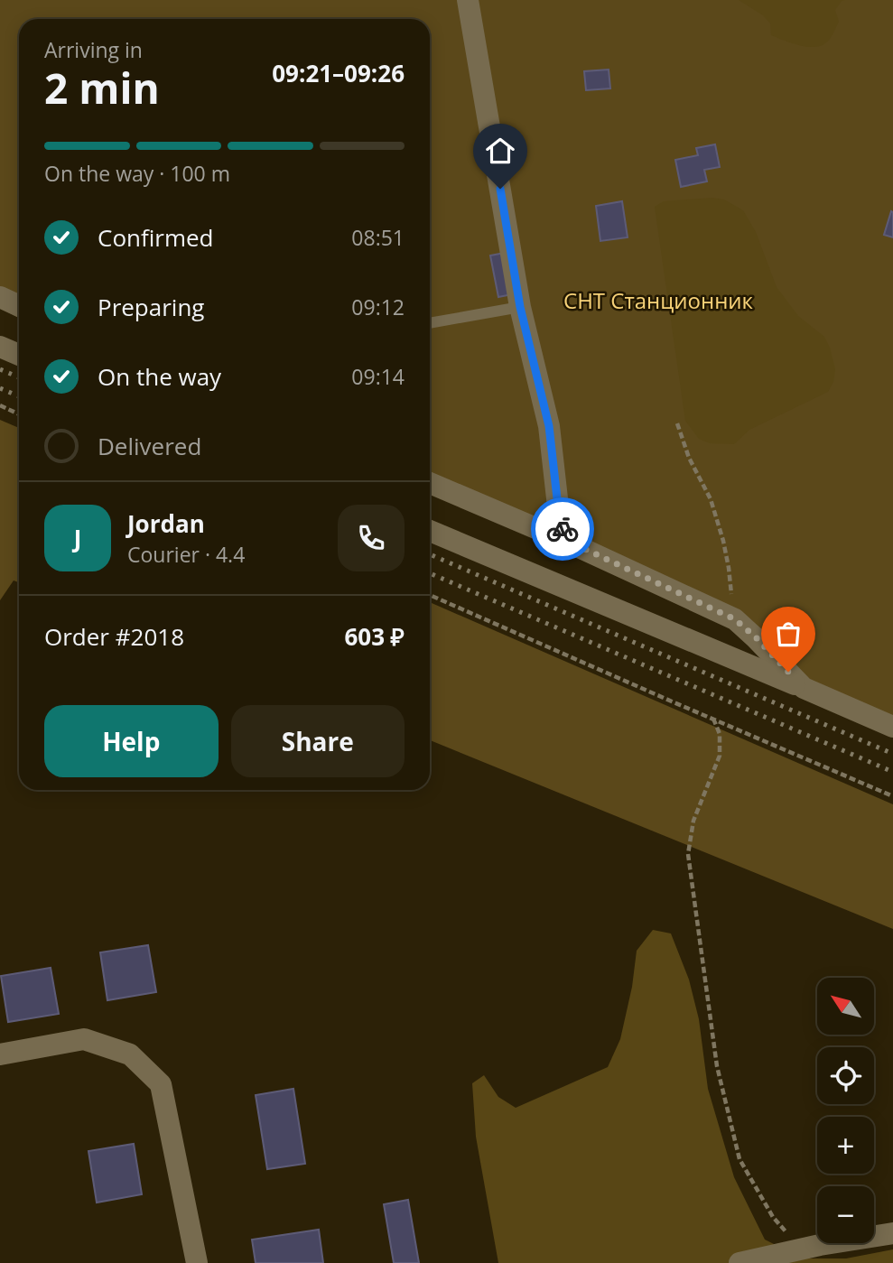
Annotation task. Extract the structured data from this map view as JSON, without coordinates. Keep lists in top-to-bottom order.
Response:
{
  "parks": ["СНТ Станционник"],
  "north": "top left",
  "page": {
    "heading": ["2 min", "Arriving in", "09:21–09:26"],
    "panel": [
      "Jordan",
      "Courier · 4.4",
      "Order #2018",
      "603 ₽"
    ],
    "bar": "On the way · 100 m",
    "list": [
      ["Confirmed", "08:51"],
      ["Preparing", "09:12"],
      ["On the way", "09:14"],
      "Delivered"
    ],
    "round": "J",
    "buttons": ["Help", "Share"],
    "map_buttons": ["+", "−"]
  }
}
